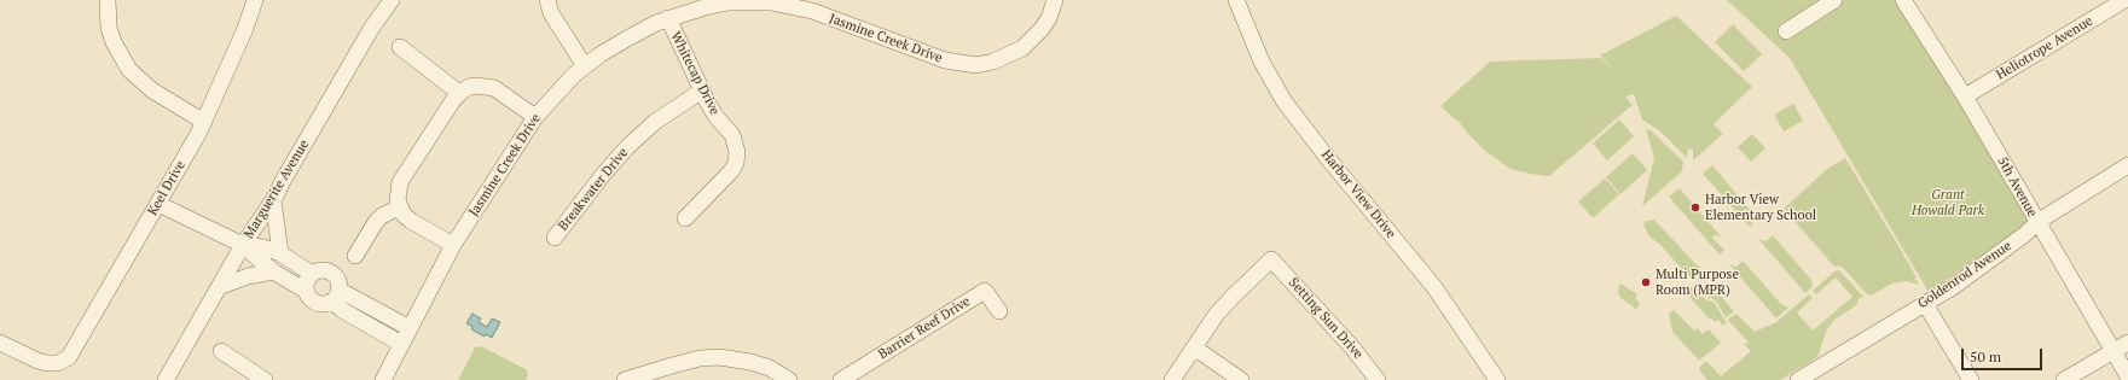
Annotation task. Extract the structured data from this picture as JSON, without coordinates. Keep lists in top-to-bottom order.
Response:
{
  "streets": {
    "street": [
      "Jasmine Creek Drive",
      "Heliotrope Avenue",
      "Whitecap Drive",
      "5th Avenue",
      "Keel Drive",
      "Marguerite Avenue",
      "Breakwater Drive",
      "Harbor View Drive",
      "Goldenrod Avenue",
      "Setting Sun Drive",
      "Barrier Reef Drive"
    ]
  },
  "crossings": [
    ["Jasmine Creek Drive", "Whitecap Drive"],
    ["Heliotrope Avenue", "5th Avenue"],
    ["Whitecap Drive", "Breakwater Drive"],
    ["5th Avenue", "Goldenrod Avenue"]
  ],
  "parks": ["Grant Howald Park"],
  "places": ["Harbor View Elementary School", "Multi Purpose Room (MPR)"],
  "scale_bar": "50 m"
}
